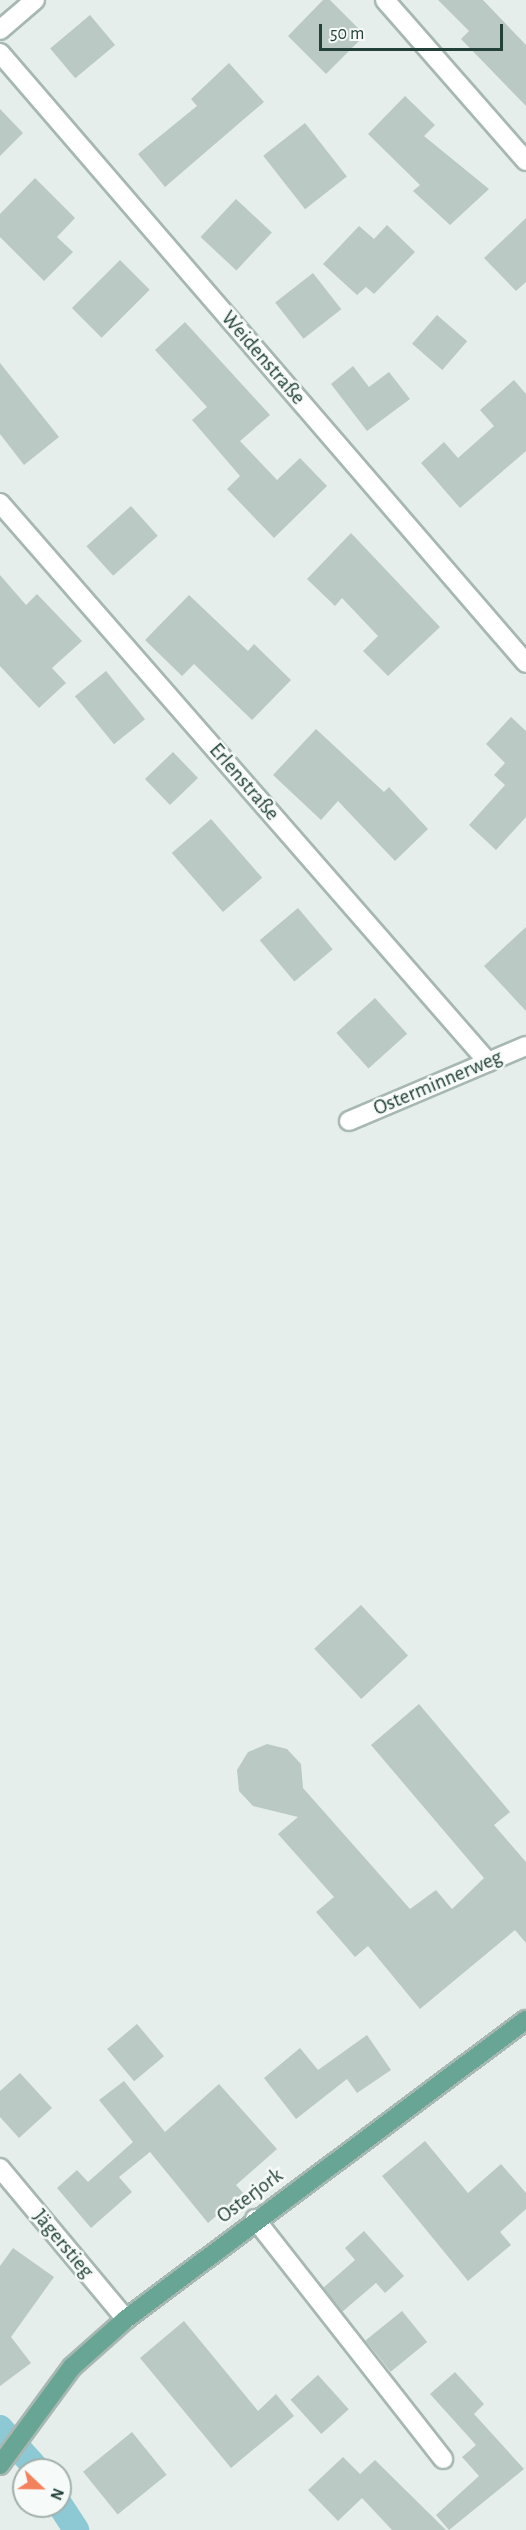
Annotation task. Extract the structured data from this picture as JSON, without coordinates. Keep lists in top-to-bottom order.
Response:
{
  "streets": {
    "main road": ["Osterjork"],
    "street": [
      "Weidenstraße",
      "Erlenstraße",
      "Osterminnerweg",
      "Jägerstieg"
    ]
  },
  "crossings": [
    ["Erlenstraße", "Osterminnerweg"],
    ["Osterjork", "Jägerstieg"]
  ],
  "scale_bar": "50 m",
  "north": "right"
}
